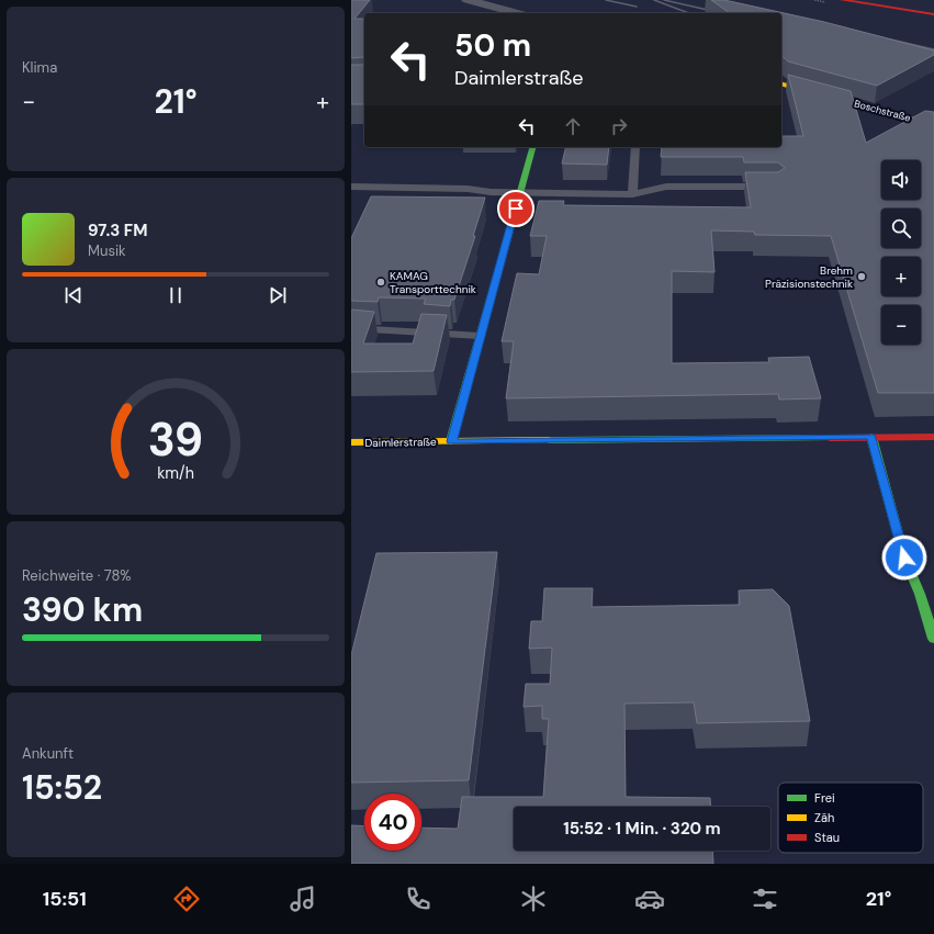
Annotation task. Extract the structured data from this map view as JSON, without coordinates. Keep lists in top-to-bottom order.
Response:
{
  "streets": {
    "street": ["Boschstraße", "Daimlerstraße"]
  },
  "places": ["Brehm Präzisionstechnik", "KAMAG Transporttechnik"],
  "legend": ["Frei", "Zäh", "Stau"],
  "page": {
    "tile": [
      "Klima",
      ["Reichweite · 78%", "390 km"],
      ["Ankunft", "15:52"]
    ],
    "turn": ["50 m", "Daimlerstraße"],
    "heat": ["−", "21°", "+"],
    "map_buttons": ["+", "−"],
    "song": ["97.3 FM", "Musik"],
    "limit": "40",
    "trip": "15:52 · 1 Min. · 320 m",
    "tabs": ["15:51", "21°"],
    "gauge": ["39", "km/h"]
  }
}
